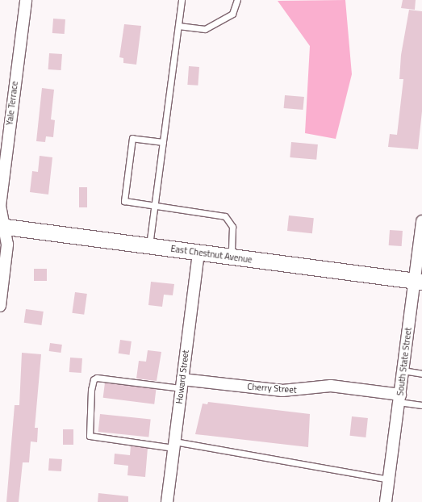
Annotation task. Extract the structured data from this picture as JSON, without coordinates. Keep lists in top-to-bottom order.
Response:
{
  "streets": {
    "street": [
      "Yale Terrace",
      "East Chestnut Avenue",
      "South State Street",
      "Howard Street",
      "Cherry Street"
    ]
  },
  "crossings": [
    ["Yale Terrace", "East Chestnut Avenue"],
    ["East Chestnut Avenue", "South State Street"],
    ["East Chestnut Avenue", "Howard Street"],
    ["South State Street", "Cherry Street"],
    ["Howard Street", "Cherry Street"]
  ]
}
